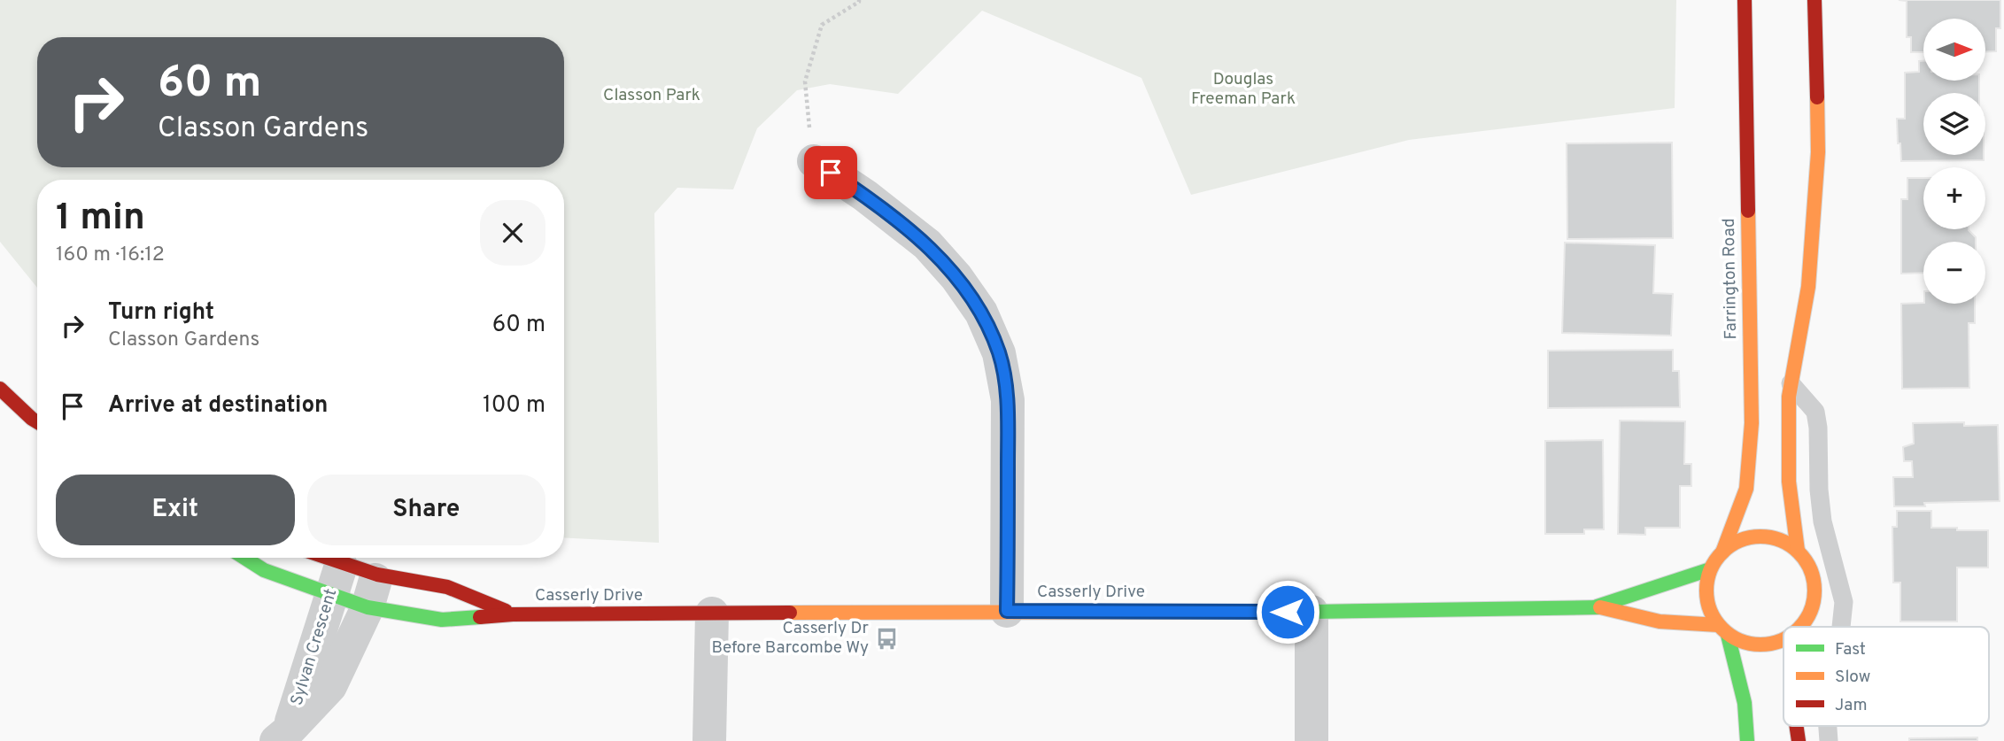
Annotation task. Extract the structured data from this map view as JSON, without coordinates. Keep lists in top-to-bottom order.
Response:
{
  "streets": {
    "street": ["Farrington Road", "Casserly Drive", "Sylvan Crescent"]
  },
  "crossings": [
    ["Casserly Drive", "Sylvan Crescent"]
  ],
  "parks": ["Douglas Freeman Park", "Classon Park"],
  "places": {
    "bus stop": ["Casserly Dr Before Barcombe Wy"]
  },
  "legend": ["Fast", "Slow", "Jam"],
  "north": "right",
  "page": {
    "map_buttons": ["+", "−"],
    "turn": ["60 m", "Classon Gardens"],
    "heading": ["1 min", "160 m · 16:12"],
    "list": [
      {
        "name": "Turn right",
        "note": "Classon Gardens",
        "value": "60 m"
      },
      {
        "name": "Arrive at destination",
        "value": "100 m"
      }
    ],
    "buttons": ["Exit", "Share"]
  }
}
